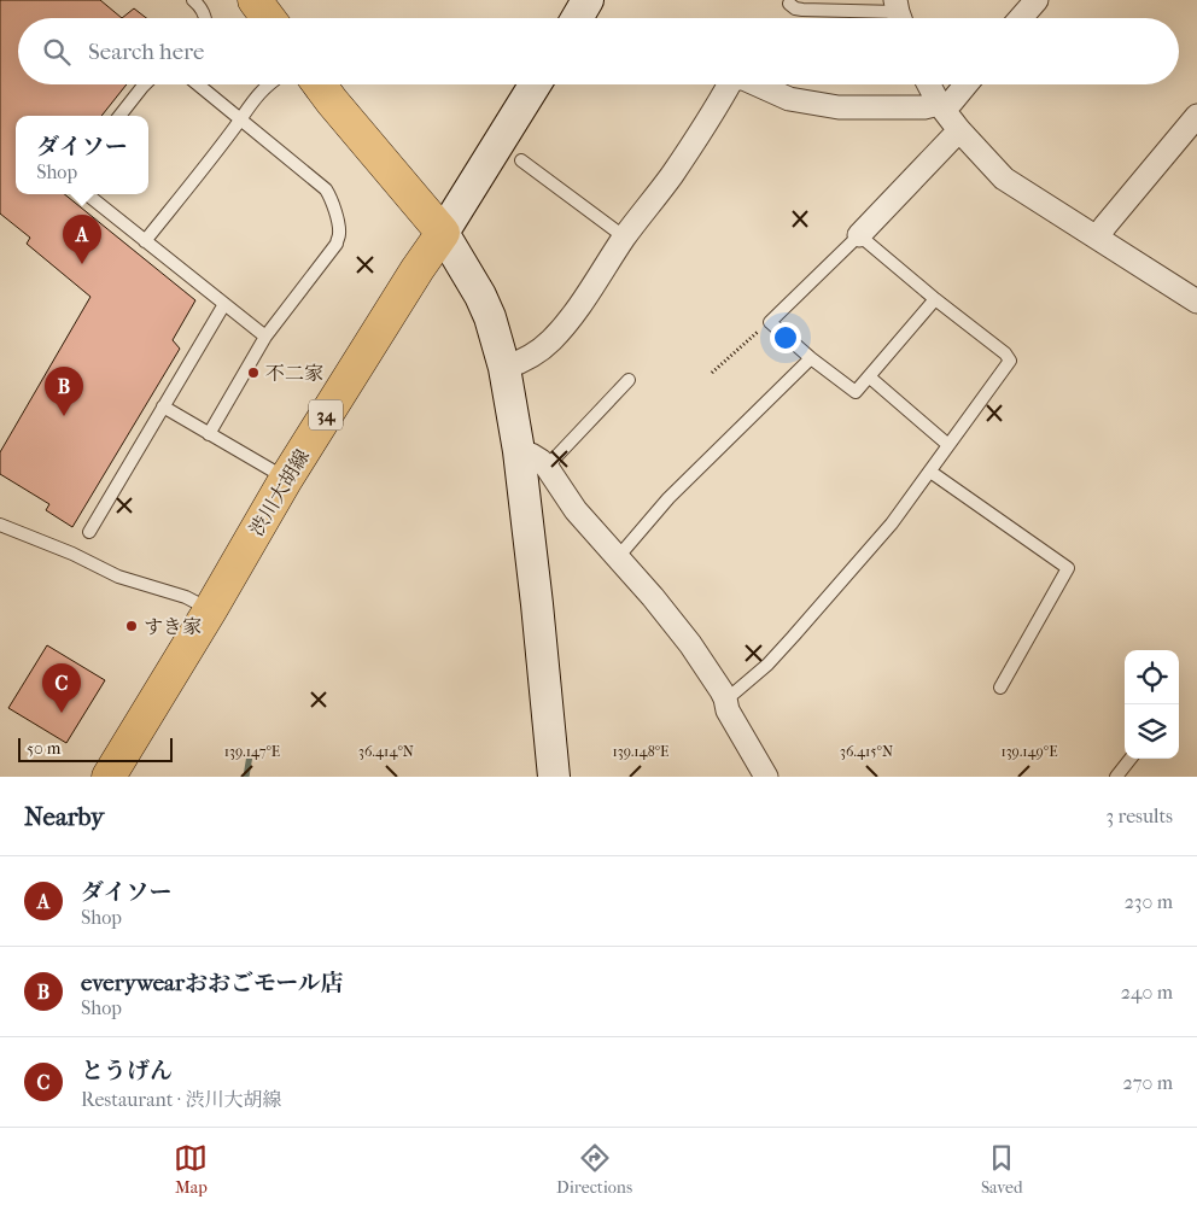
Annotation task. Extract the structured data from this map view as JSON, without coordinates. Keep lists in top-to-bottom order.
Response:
{
  "streets": {
    "main road": ["34", "渋川大胡線"]
  },
  "places": ["不二家", "すき家"],
  "scale_bar": "50 m",
  "page": {
    "search": "Search here",
    "popup": ["ダイソー", "Shop"],
    "pins": ["A", "B", "C"],
    "scale": "50 m",
    "heading": ["Nearby", "3 results"],
    "list": [
      {
        "mark": "A",
        "name": "ダイソー",
        "note": "Shop",
        "value": "230 m"
      },
      {
        "mark": "B",
        "name": "everywearおおごモール店",
        "note": "Shop",
        "value": "240 m"
      },
      {
        "mark": "C",
        "name": "とうげん",
        "note": "Restaurant · 渋川大胡線",
        "value": "270 m"
      }
    ],
    "nav": ["Map", "Directions", "Saved"]
  },
  "coordinates": [
    "139.147°E",
    "36.414°N",
    "139.148°E",
    "36.415°N",
    "139.149°E"
  ]
}
